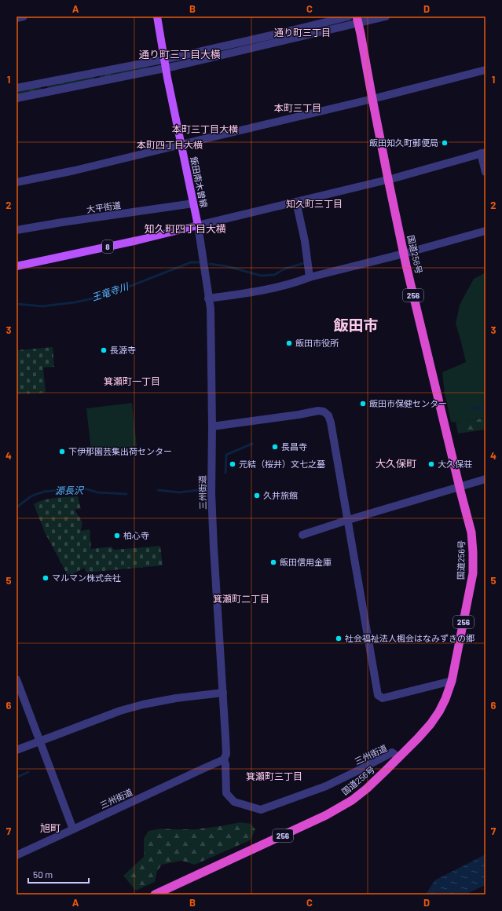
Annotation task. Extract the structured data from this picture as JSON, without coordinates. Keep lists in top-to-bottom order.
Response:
{
  "streets": {
    "highway": ["国道256号", "256"],
    "main road": ["飯田南木曽線", "8"],
    "street": ["大平街道", "三州街道"]
  },
  "crossings": [
    ["飯田南木曽線", "大平街道"],
    ["飯田南木曽線", "8"],
    ["飯田南木曽線", "三州街道"],
    ["8", "三州街道"],
    ["国道256号", "三州街道"]
  ],
  "districts": [
    "通り町三丁目",
    "通り町三丁目大横",
    "本町三丁目",
    "本町三丁目大横",
    "本町四丁目大横",
    "知久町三丁目",
    "知久町四丁目大横",
    "飯田市",
    "箕瀬町一丁目",
    "大久保町",
    "箕瀬町二丁目",
    "箕瀬町三丁目",
    "旭町"
  ],
  "water": ["王竜寺川", "源長沢"],
  "places": [
    "飯田知久町郵便局",
    "飯田市役所",
    "長源寺",
    "飯田市保健センター",
    "長昌寺",
    "下伊那園芸集出荷センター",
    "元結（桜井）文七之墓",
    "大久保荘",
    "久井旅館",
    "柏心寺",
    "飯田信用金庫",
    "マルマン株式会社",
    "社会福祉法人楓会はなみずきの郷"
  ],
  "scale_bar": "50 m",
  "grid": {
    "columns": [
      "A",
      "B",
      "C",
      "D"
    ],
    "rows": [
      "1",
      "2",
      "3",
      "4",
      "5",
      "6",
      "7"
    ]
  }
}
